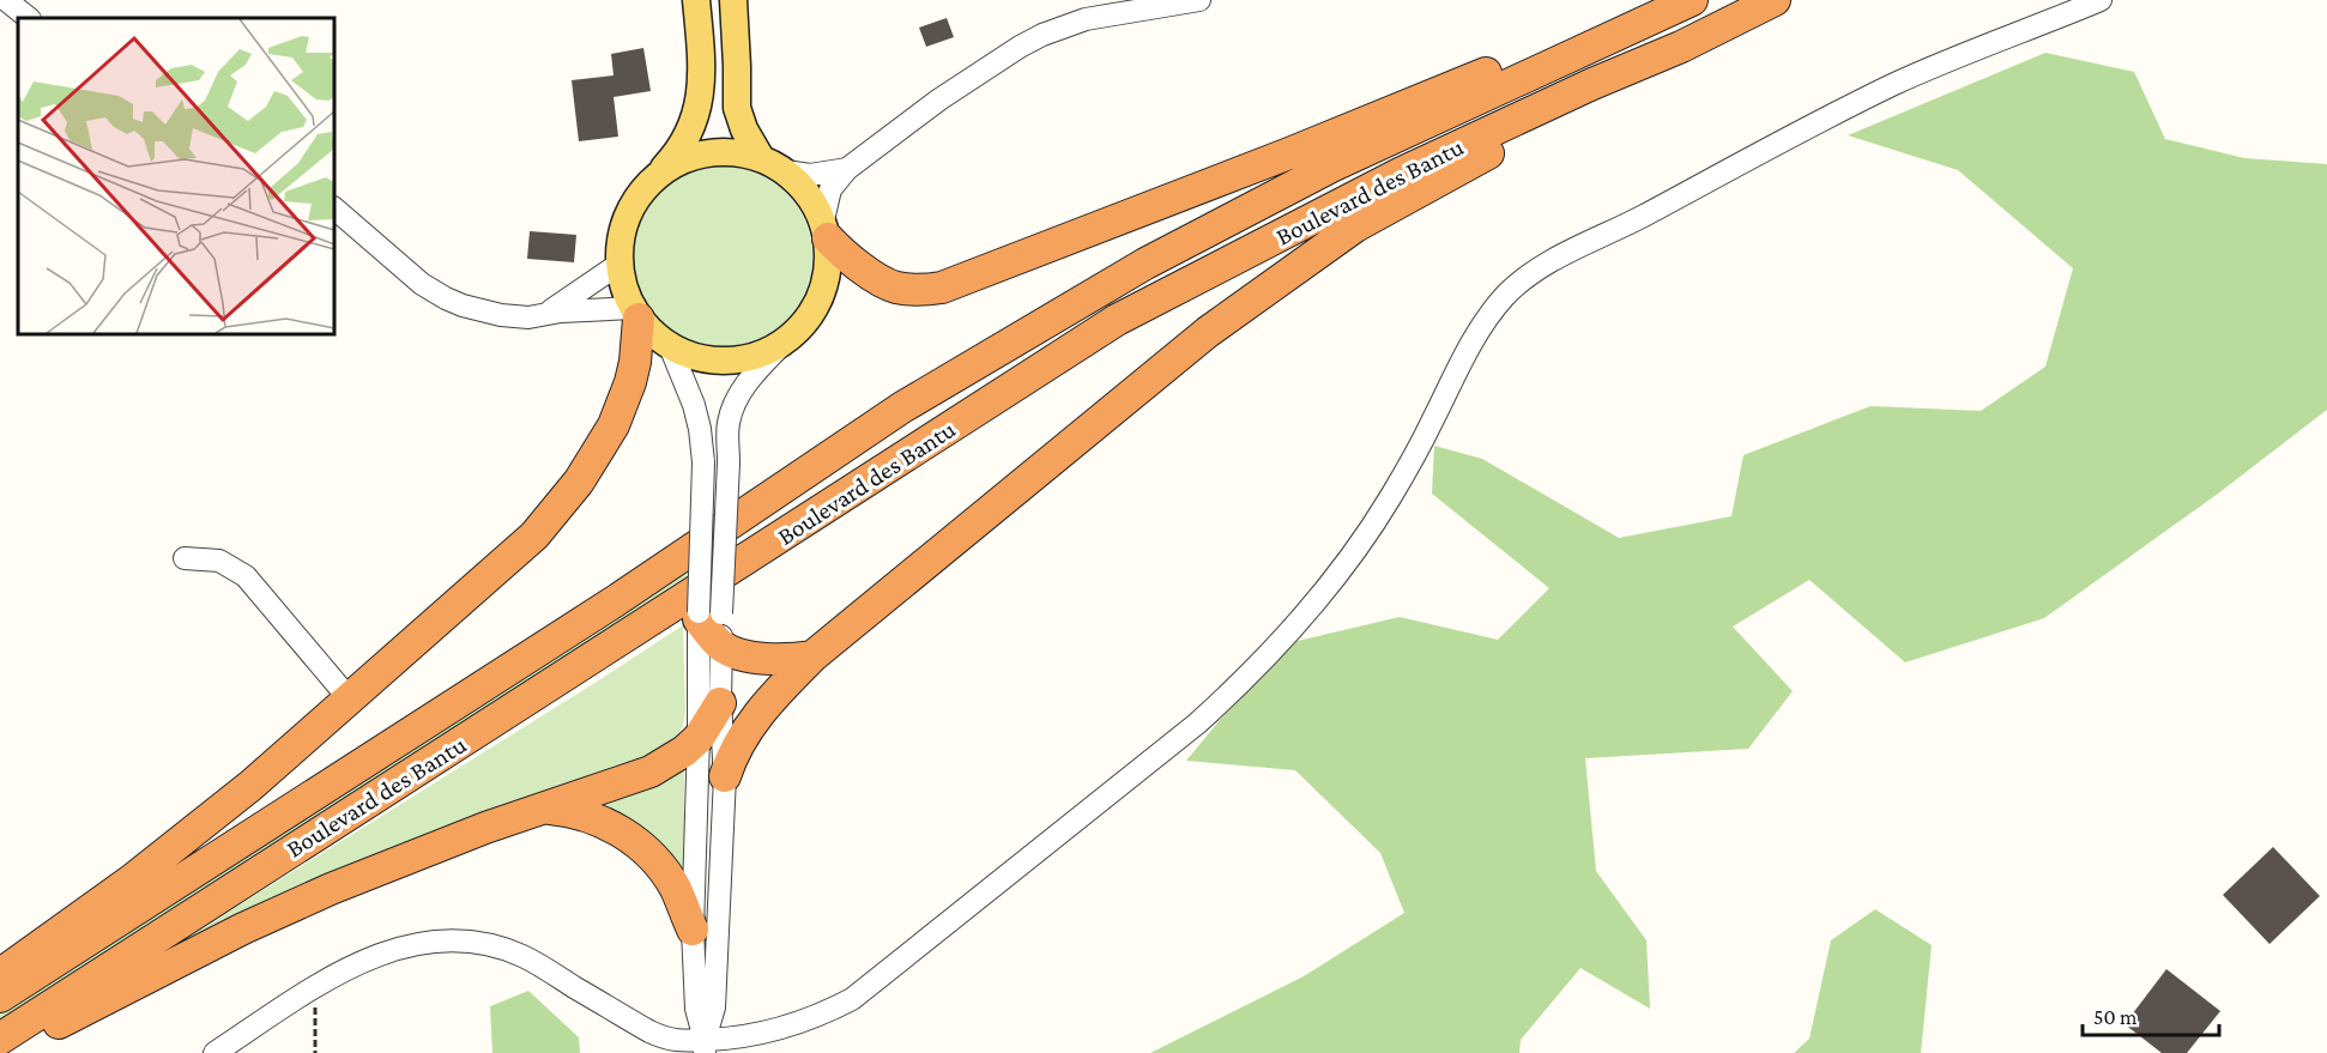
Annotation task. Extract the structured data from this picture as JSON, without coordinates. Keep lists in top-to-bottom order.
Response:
{
  "streets": {
    "highway": ["Boulevard des Bantu"]
  },
  "scale_bar": "50 m"
}
